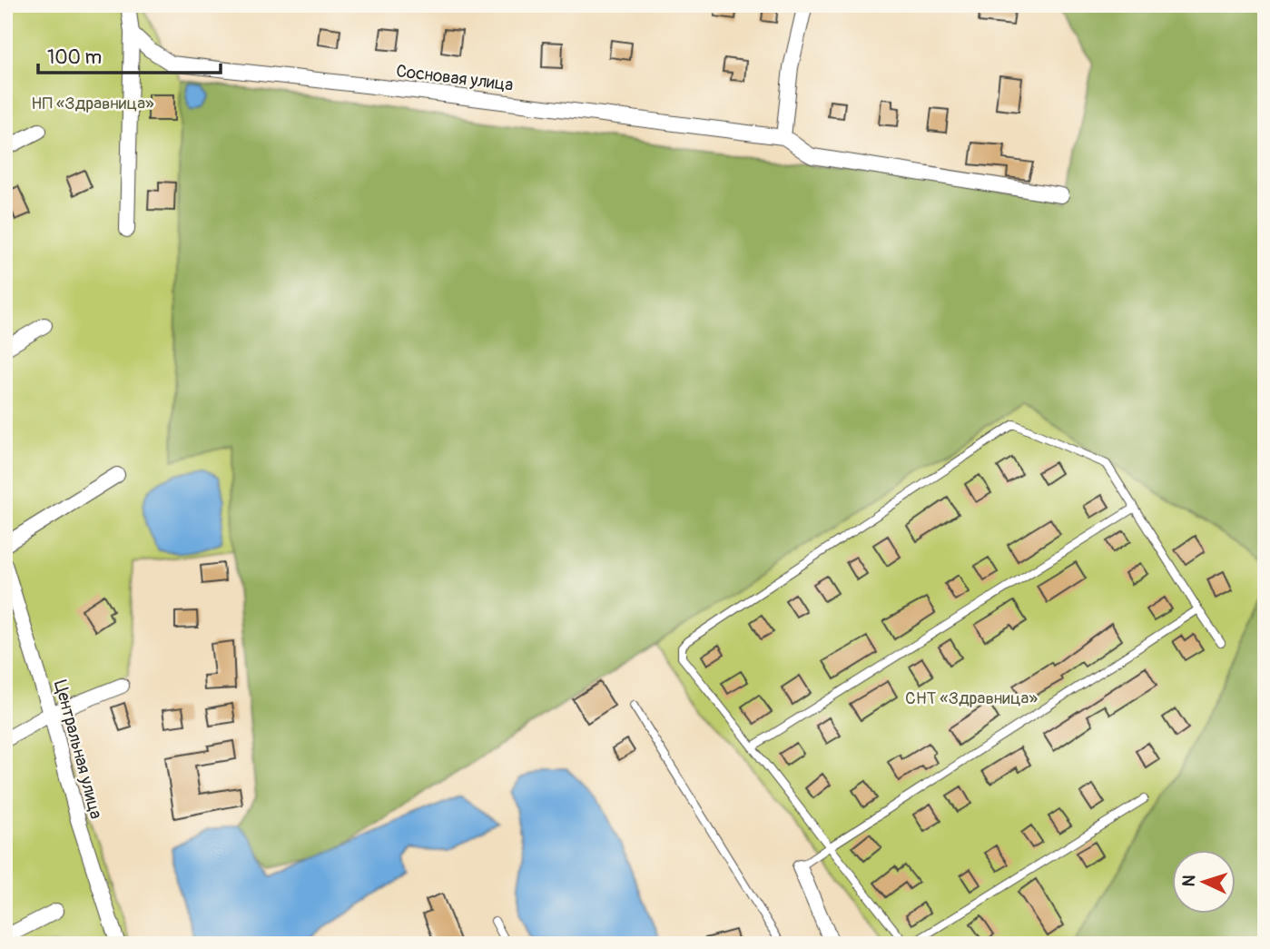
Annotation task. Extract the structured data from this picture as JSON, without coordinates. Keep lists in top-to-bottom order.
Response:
{
  "streets": {
    "street": ["Сосновая улица", "Центральная улица"]
  },
  "parks": ["НП «Здравница»", "СНТ «Здравница»"],
  "scale_bar": "100 m",
  "north": "left"
}
